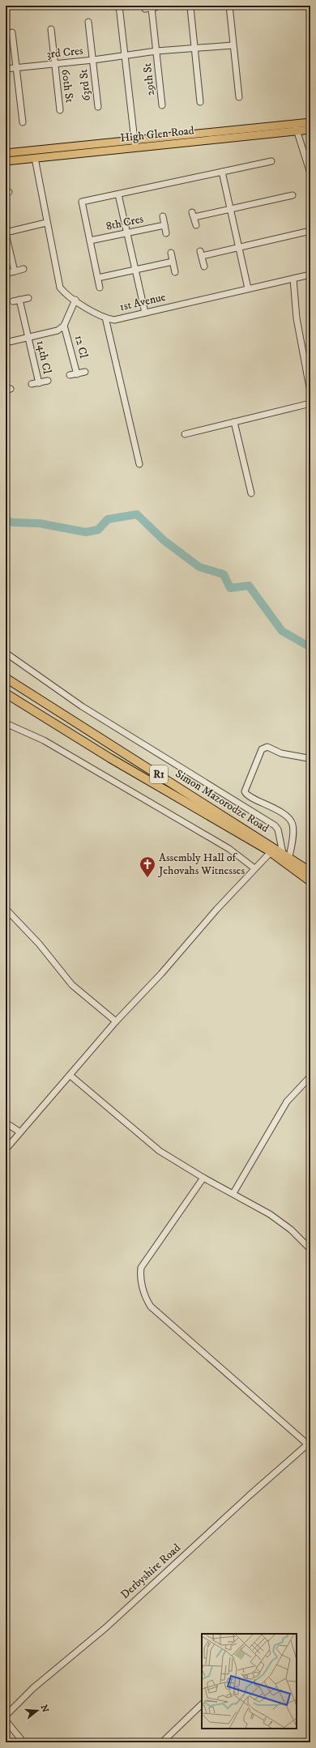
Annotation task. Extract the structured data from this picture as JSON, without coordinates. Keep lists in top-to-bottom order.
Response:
{
  "streets": {
    "highway": ["R1", "Simon Mazorodze Road"],
    "main road": ["High Glen Road"],
    "street": [
      "3rd Cres",
      "29th St",
      "63rd St",
      "60th St",
      "8th Cres",
      "1st Avenue",
      "12 Cl",
      "14th Cl",
      "Derbyshire Road"
    ]
  },
  "crossings": [
    ["3rd Cres", "29th St"],
    ["3rd Cres", "63rd St"],
    ["3rd Cres", "60th St"],
    ["High Glen Road", "1st Avenue"]
  ],
  "places": {
    "church": ["Assembly Hall of Jehovahs Witnesses"]
  },
  "north": "right"
}
